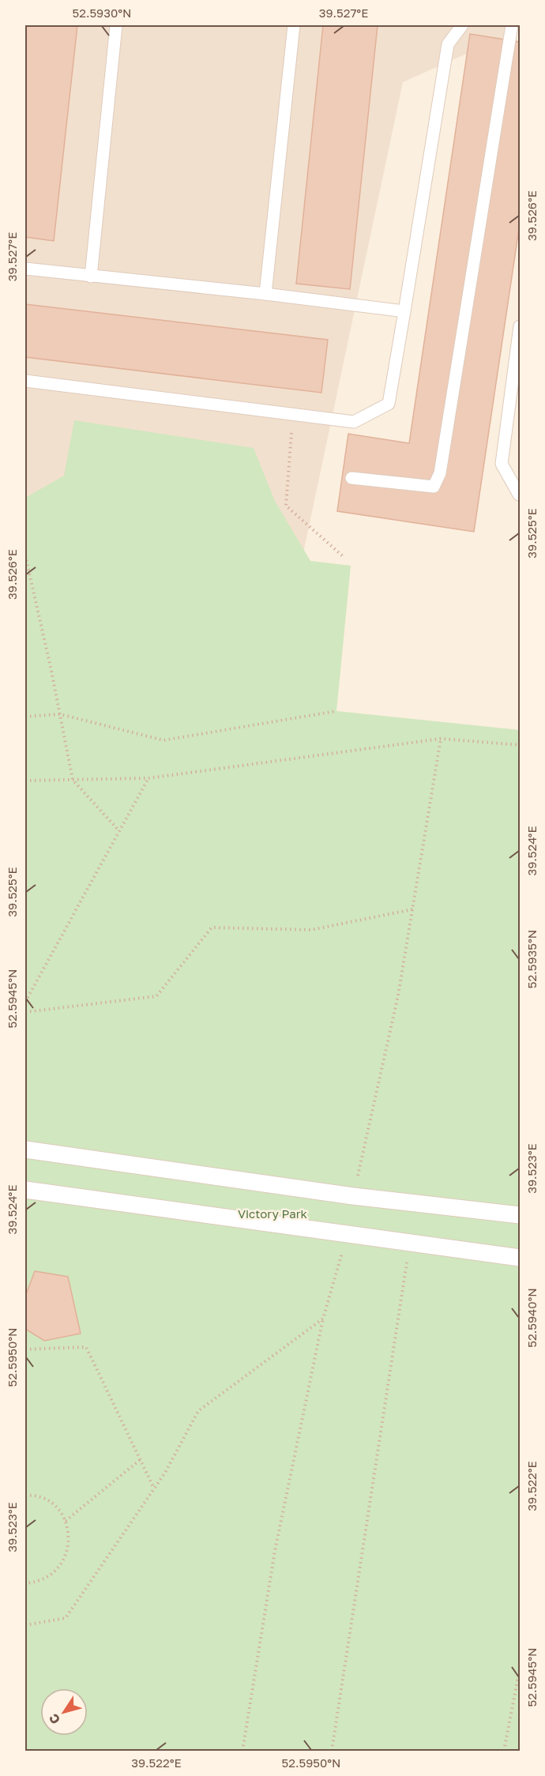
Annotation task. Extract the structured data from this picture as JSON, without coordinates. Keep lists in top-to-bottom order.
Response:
{
  "parks": ["Victory Park"],
  "north": "bottom left",
  "coordinates": [
    "52.5930°N",
    "39.527°E",
    "39.526°E",
    "39.525°E",
    "39.524°E",
    "52.5935°N",
    "52.5945°N",
    "39.523°E",
    "52.5940°N",
    "52.5950°N",
    "39.522°E"
  ]
}
